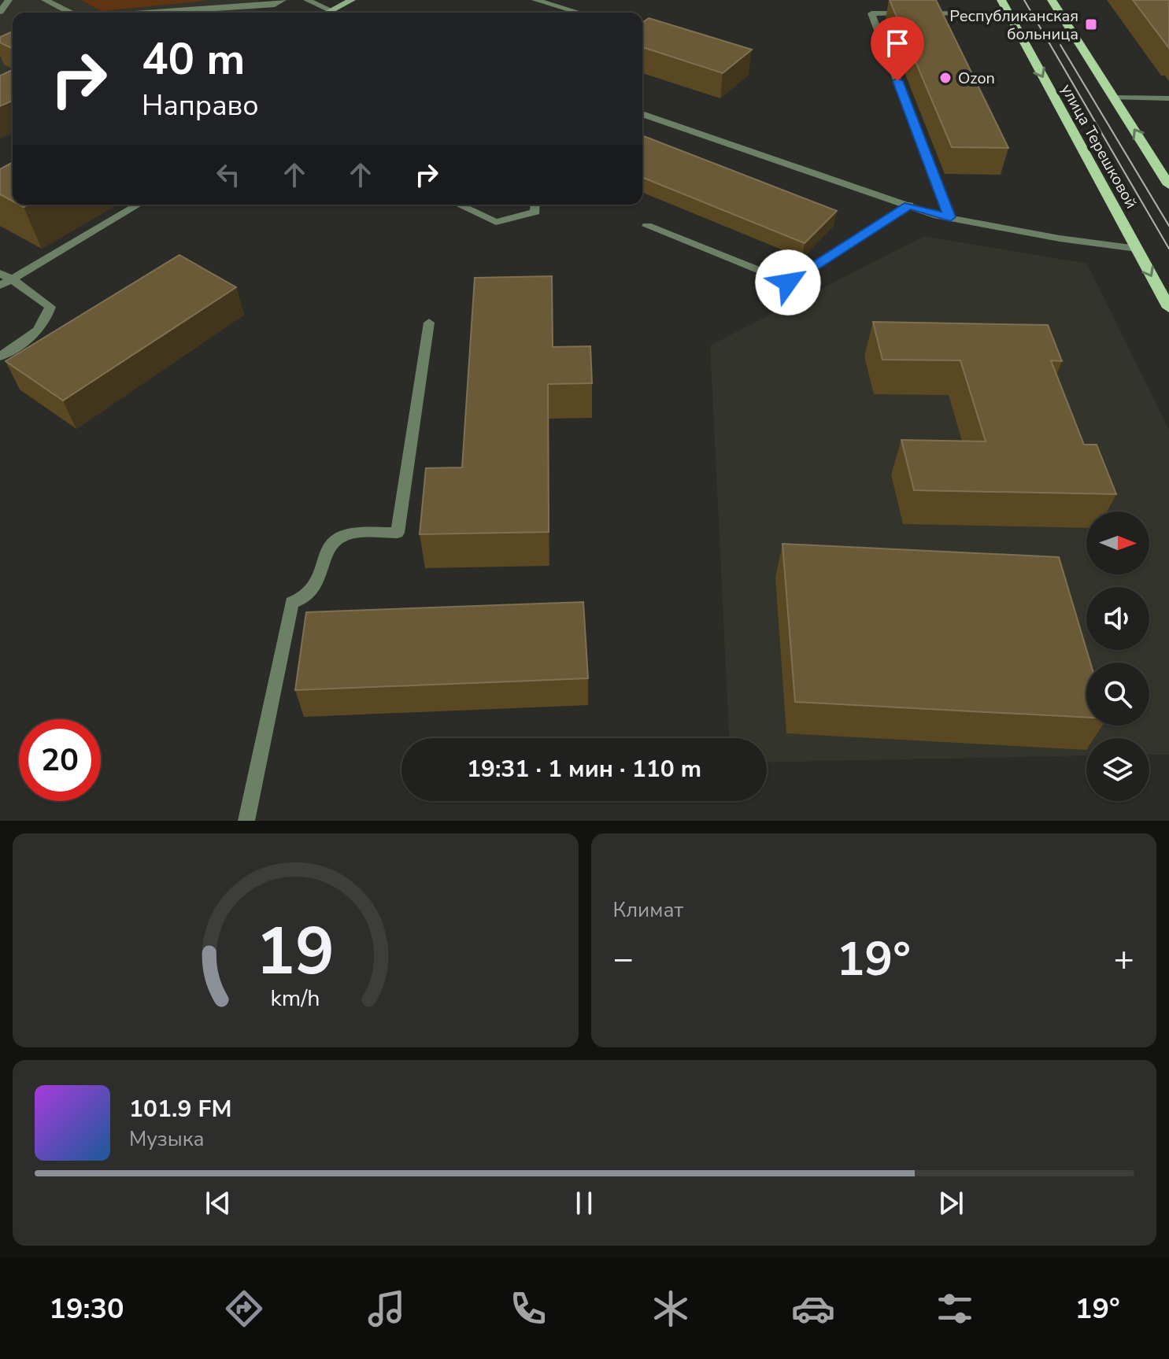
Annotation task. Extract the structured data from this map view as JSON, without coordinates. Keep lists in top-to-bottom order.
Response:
{
  "streets": {
    "main road": ["улица Терешковой"]
  },
  "places": {
    "transit": ["Республиканская больница"],
    "other": ["Ozon"]
  },
  "north": "right",
  "page": {
    "turn": ["40 m", "Направо"],
    "limit": "20",
    "trip": "19:31 · 1 мин · 110 m",
    "tile": "Климат",
    "heat": ["−", "19°", "+"],
    "song": ["101.9 FM", "Музыка"],
    "tabs": ["19:30", "19°"],
    "gauge": ["19", "km/h"]
  }
}
